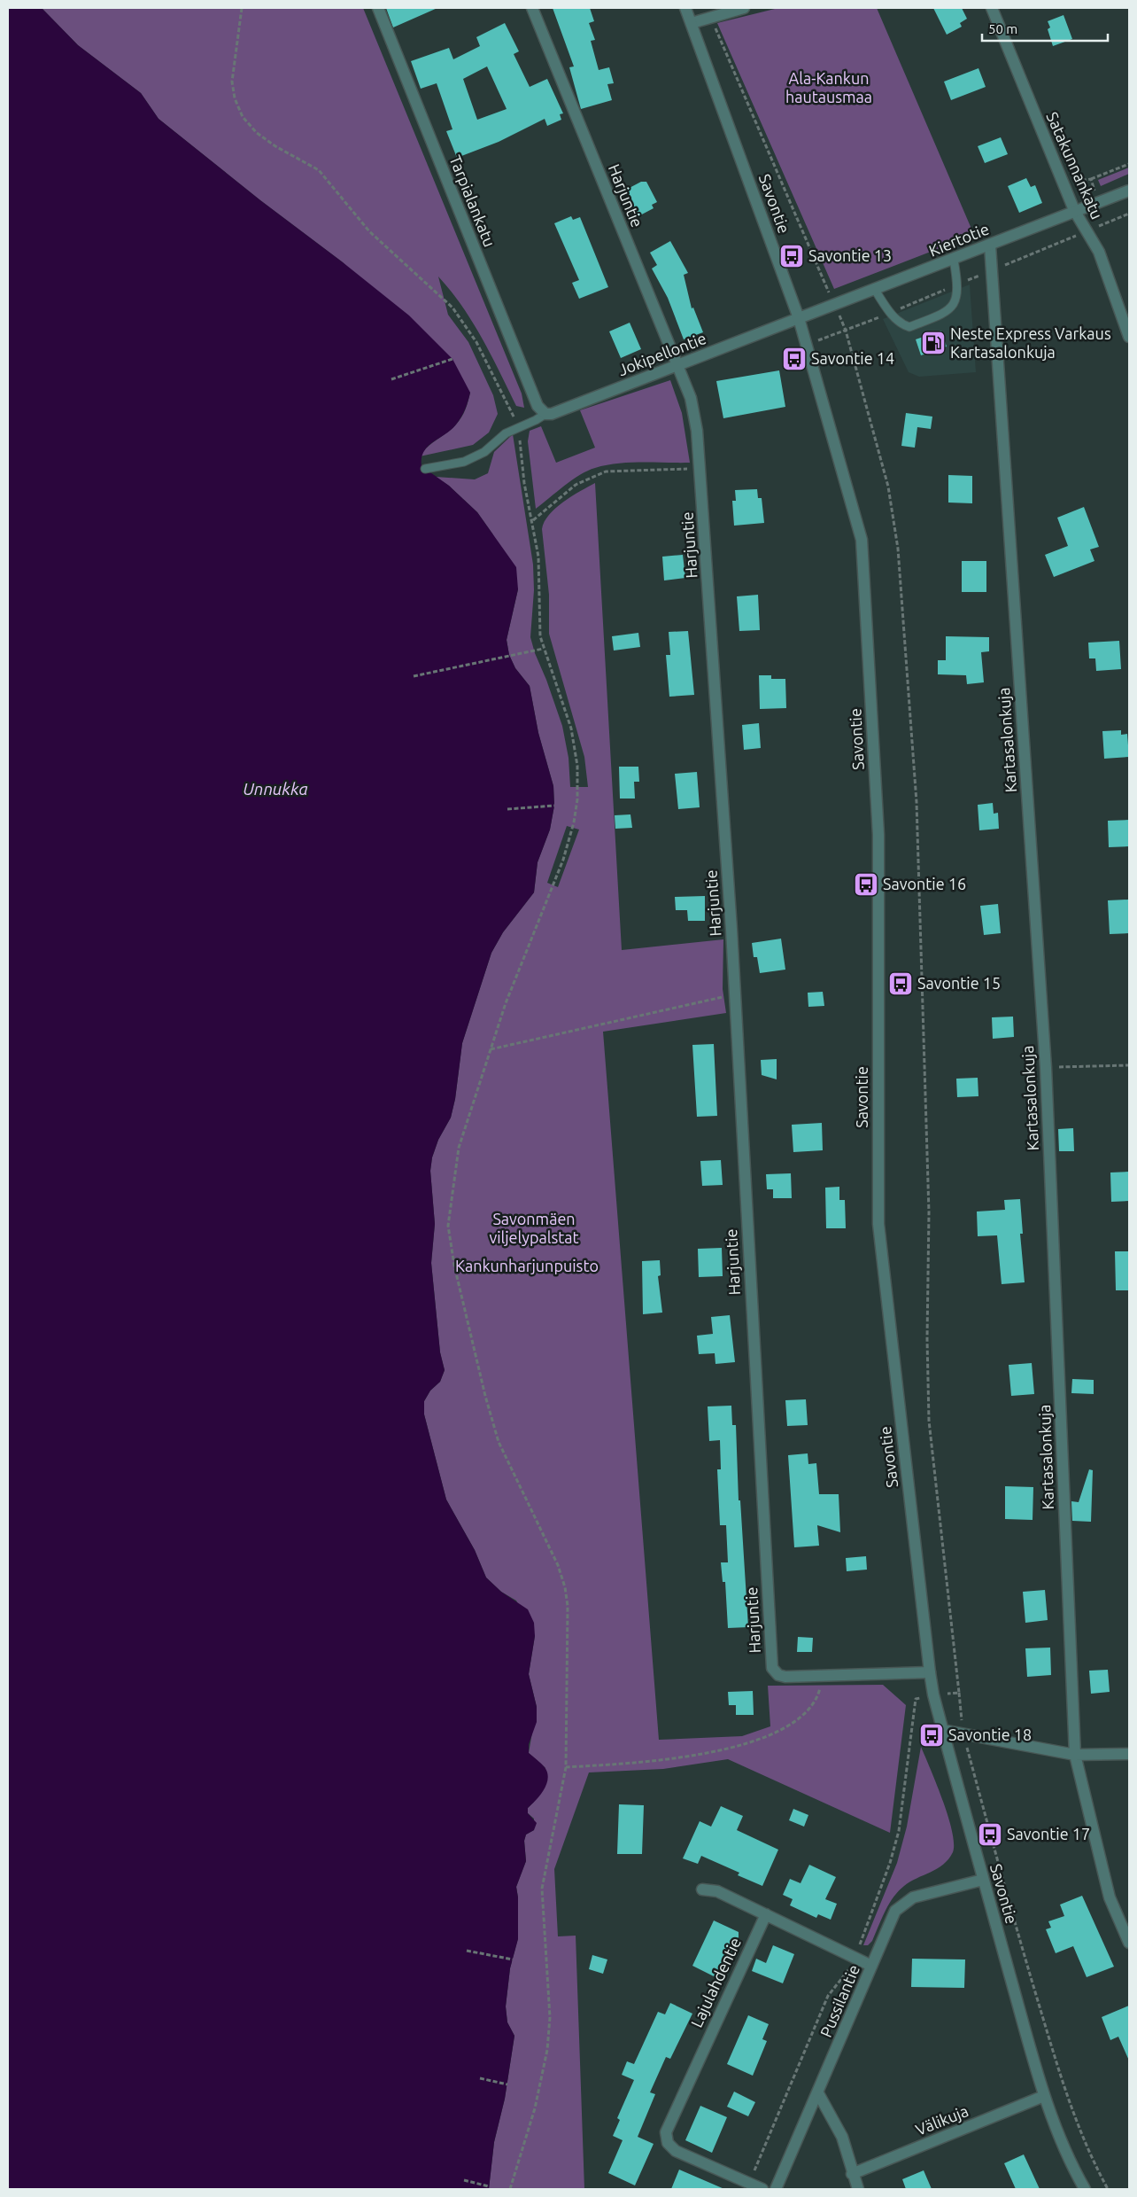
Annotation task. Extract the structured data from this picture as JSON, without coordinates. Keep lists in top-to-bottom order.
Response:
{
  "streets": {
    "street": [
      "Satakunnankatu",
      "Harjuntie",
      "Tarpialankatu",
      "Savontie",
      "Kiertotie",
      "Jokipellontie",
      "Kartasalonkuja",
      "Lajulahdentie",
      "Pussilantie",
      "Välikuja"
    ]
  },
  "crossings": [
    ["Satakunnankatu", "Kiertotie"],
    ["Harjuntie", "Savontie"],
    ["Harjuntie", "Jokipellontie"],
    ["Tarpialankatu", "Jokipellontie"],
    ["Savontie", "Kiertotie"],
    ["Savontie", "Jokipellontie"],
    ["Savontie", "Pussilantie"],
    ["Savontie", "Välikuja"],
    ["Kiertotie", "Jokipellontie"],
    ["Kiertotie", "Kartasalonkuja"]
  ],
  "water": ["Unnukka"],
  "parks": ["Ala-Kankun hautausmaa", "Savonmäen viljelypalstat", "Kankunharjunpuisto"],
  "places": {
    "bus stop": [
      "Savontie 13",
      "Savontie 14",
      "Savontie 16",
      "Savontie 15",
      "Savontie 18",
      "Savontie 17"
    ],
    "fuel station": ["Neste Express Varkaus Kartasalonkuja"]
  },
  "scale_bar": "50 m"
}
